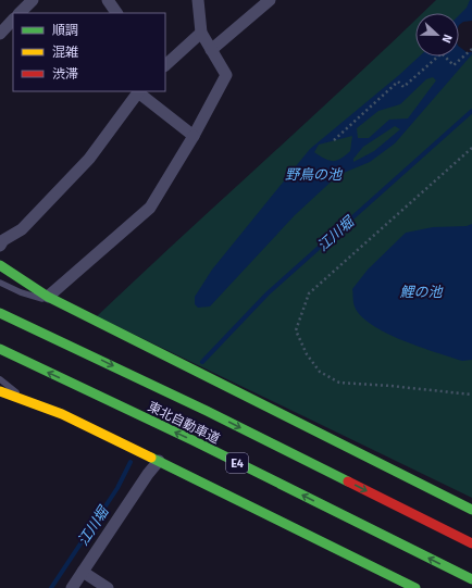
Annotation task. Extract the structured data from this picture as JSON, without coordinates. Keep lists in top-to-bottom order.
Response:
{
  "streets": {
    "main road": ["東北自動車道", "E4"]
  },
  "water": ["野鳥の池", "江川堀", "鯉の池"],
  "legend": ["順調", "混雑", "渋滞"],
  "north": "right"
}
